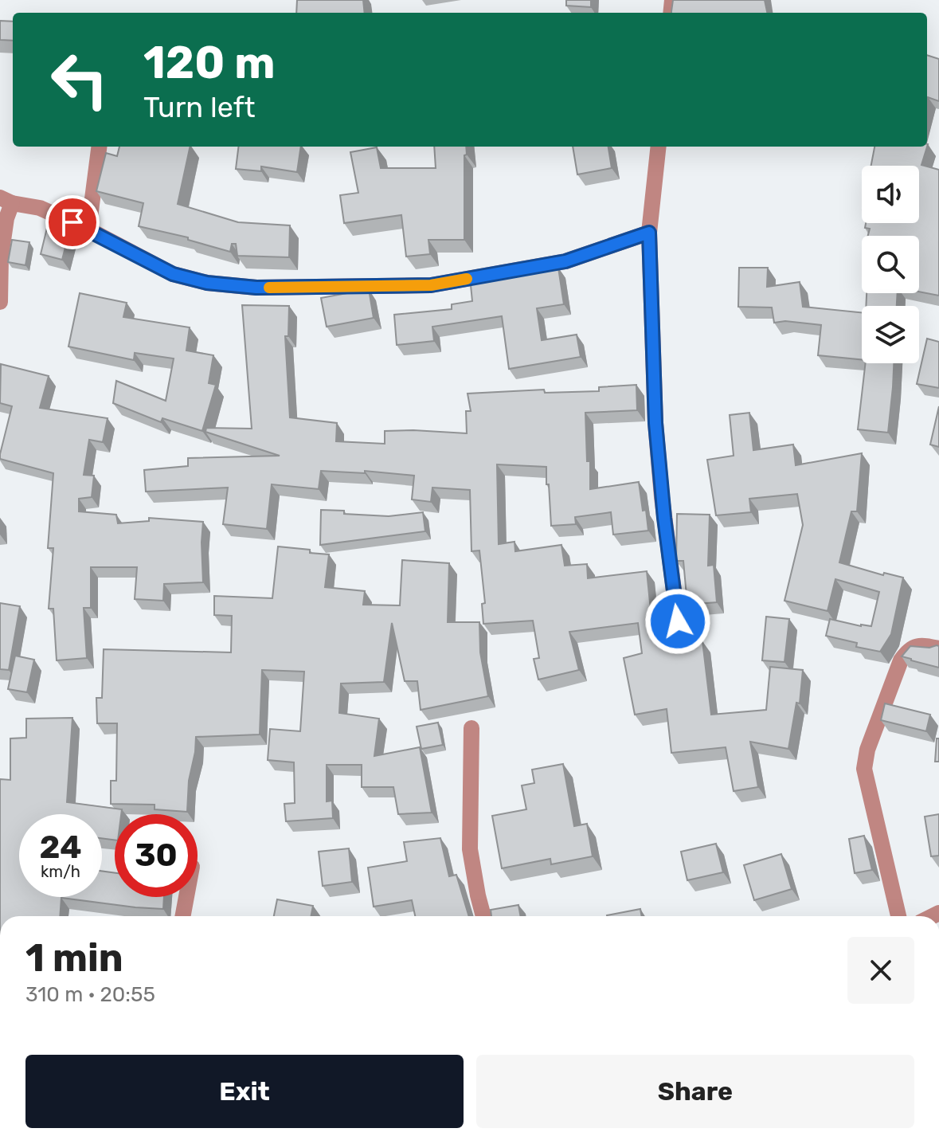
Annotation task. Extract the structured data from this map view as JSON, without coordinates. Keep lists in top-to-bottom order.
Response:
{
  "page": {
    "turn": ["120 m", "Turn left"],
    "speed": "24 km/h",
    "limit": "30",
    "heading": ["1 min", "310 m · 20:55"],
    "buttons": ["Exit", "Share"]
  }
}
